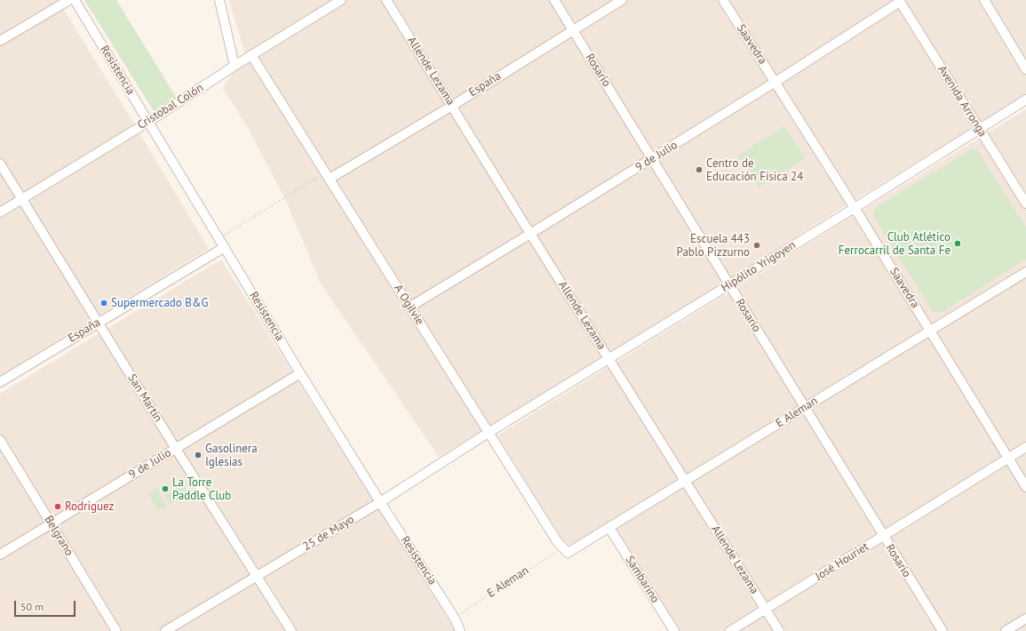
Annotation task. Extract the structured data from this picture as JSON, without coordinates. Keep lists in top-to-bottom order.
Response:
{
  "streets": {
    "street": [
      "Saavedra",
      "Resistencia",
      "Rosario",
      "Allende Lezama",
      "España",
      "Avenida Arronga",
      "Cristobal Colón",
      "9 de Julio",
      "Hipólito Yrigoyen",
      "A Ogilvie",
      "San Martín",
      "E Aleman",
      "25 de Mayo",
      "Belgrano",
      "José Houriet",
      "Sambarino"
    ]
  },
  "crossings": [
    ["Saavedra", "9 de Julio"],
    ["Saavedra", "Hipólito Yrigoyen"],
    ["Saavedra", "E Aleman"],
    ["Saavedra", "José Houriet"],
    ["Resistencia", "España"],
    ["Resistencia", "Cristobal Colón"],
    ["Resistencia", "9 de Julio"],
    ["Resistencia", "E Aleman"],
    ["Resistencia", "25 de Mayo"],
    ["Rosario", "España"],
    ["Rosario", "9 de Julio"],
    ["Rosario", "Hipólito Yrigoyen"],
    ["Rosario", "E Aleman"],
    ["Rosario", "José Houriet"],
    ["Allende Lezama", "España"],
    ["Allende Lezama", "9 de Julio"],
    ["Allende Lezama", "Hipólito Yrigoyen"],
    ["Allende Lezama", "E Aleman"],
    ["Allende Lezama", "José Houriet"],
    ["España", "A Ogilvie"],
    ["España", "San Martín"],
    ["Avenida Arronga", "9 de Julio"],
    ["Avenida Arronga", "Hipólito Yrigoyen"],
    ["Cristobal Colón", "A Ogilvie"],
    ["Cristobal Colón", "San Martín"],
    ["9 de Julio", "A Ogilvie"],
    ["9 de Julio", "San Martín"],
    ["9 de Julio", "Belgrano"],
    ["Hipólito Yrigoyen", "A Ogilvie"],
    ["Hipólito Yrigoyen", "25 de Mayo"],
    ["A Ogilvie", "E Aleman"],
    ["A Ogilvie", "25 de Mayo"],
    ["San Martín", "25 de Mayo"],
    ["E Aleman", "Sambarino"]
  ],
  "places": [
    "Centro de Educación Física 24",
    "Club Atlético Ferrocarril de Santa Fe",
    "Escuela 443 Pablo Pizzurno",
    "Supermercado B&G",
    "Gasolinera Iglesias",
    "La Torre Paddle Club",
    "Rodriguez"
  ],
  "scale_bar": "50 m"
}
